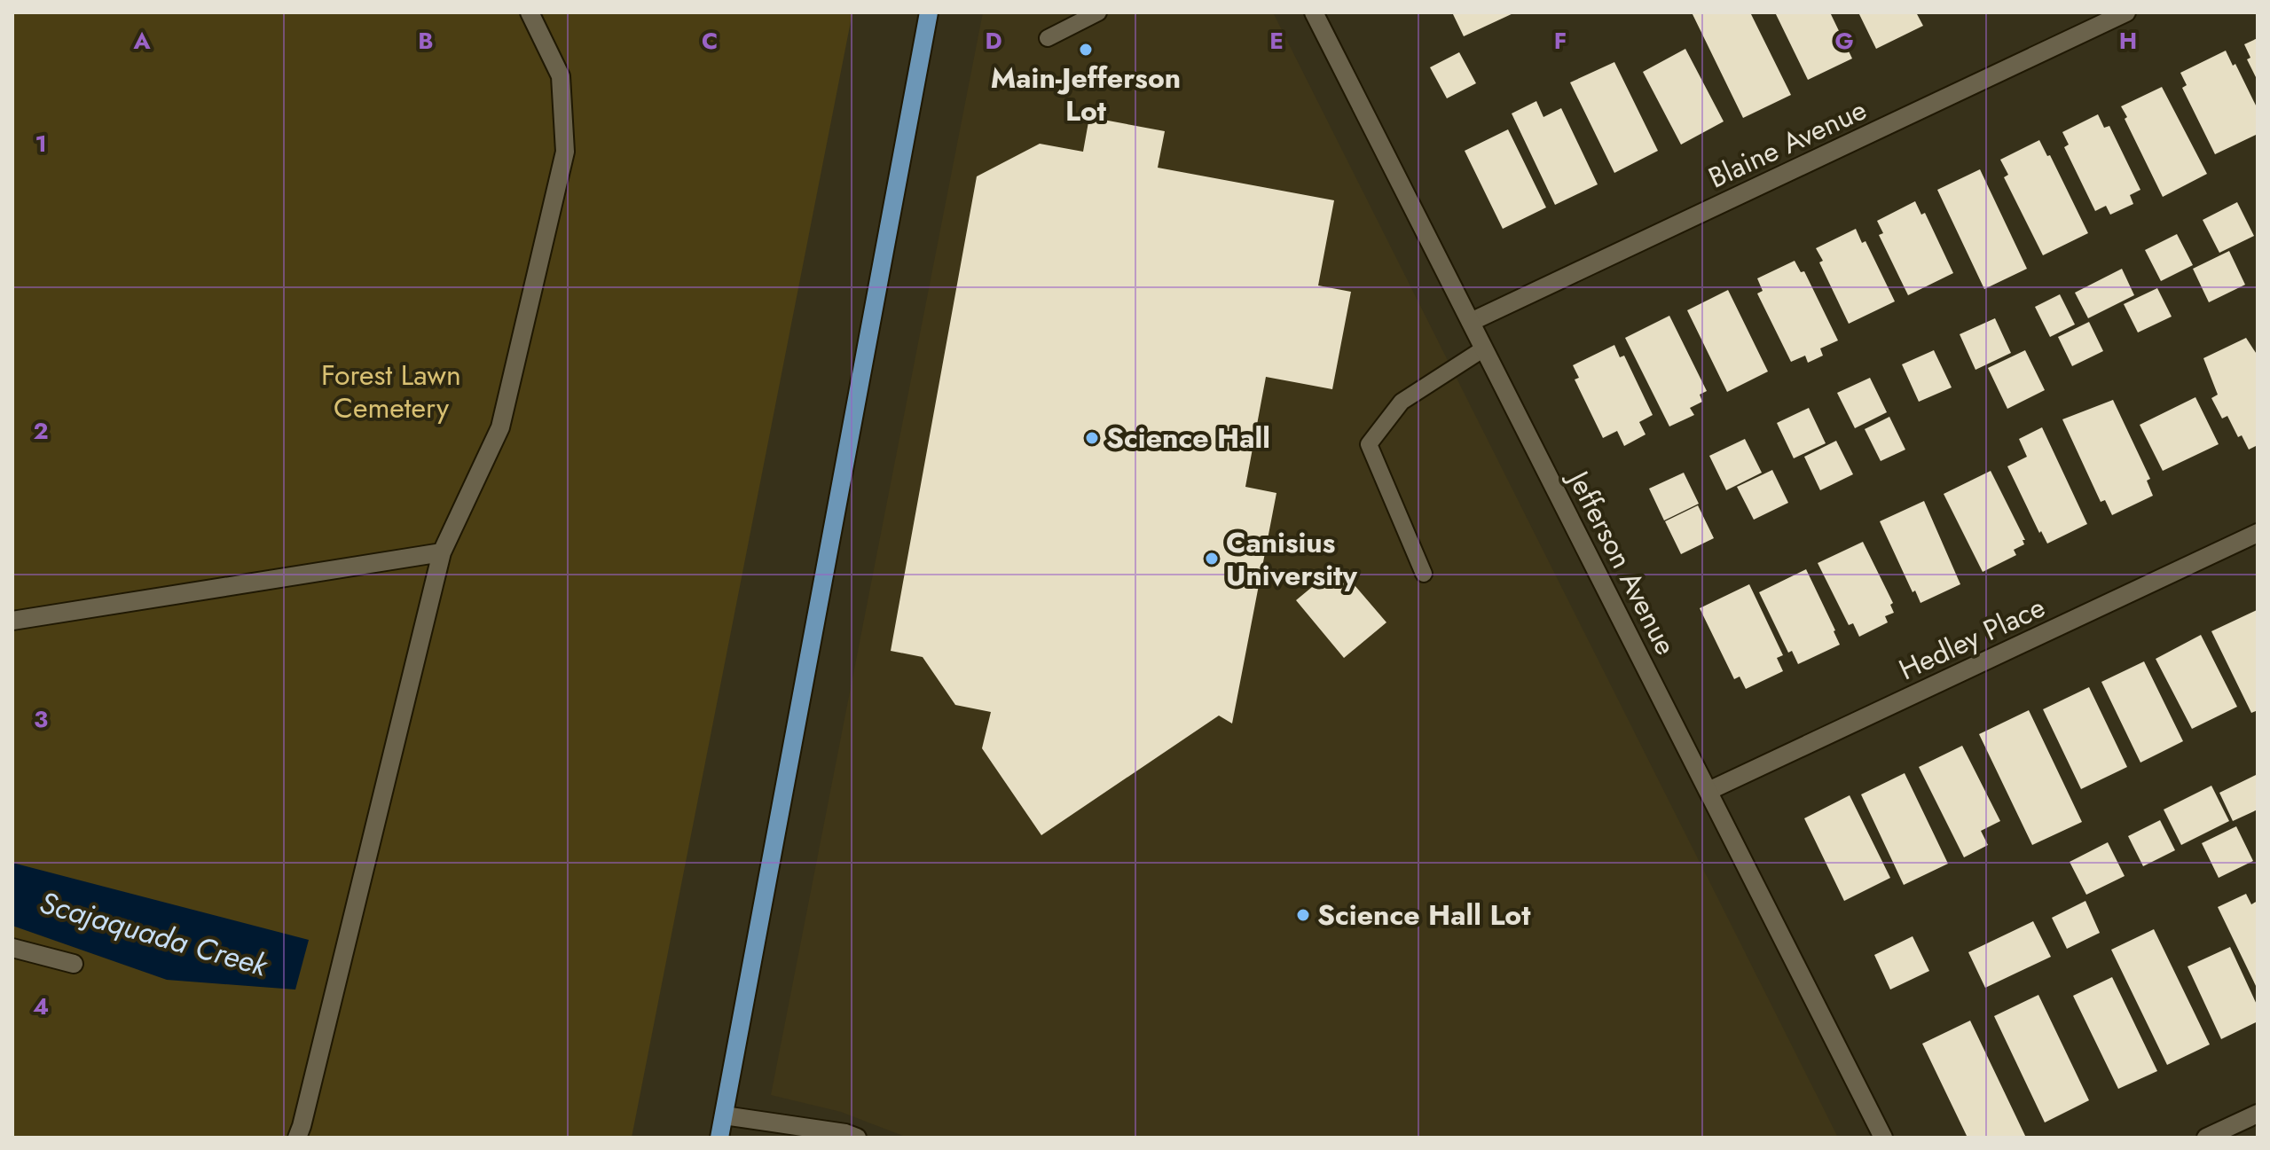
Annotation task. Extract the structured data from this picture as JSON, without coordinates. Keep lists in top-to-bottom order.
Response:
{
  "streets": {
    "street": ["Blaine Avenue", "Jefferson Avenue", "Hedley Place"]
  },
  "crossings": [
    ["Blaine Avenue", "Jefferson Avenue"],
    ["Jefferson Avenue", "Hedley Place"]
  ],
  "water": ["Scajaquada Creek"],
  "parks": ["Forest Lawn Cemetery"],
  "places": [
    "Main-Jefferson Lot",
    "Science Hall",
    "Canisius University",
    "Science Hall Lot"
  ],
  "grid": {
    "columns": [
      "A",
      "B",
      "C",
      "D",
      "E",
      "F",
      "G",
      "H"
    ],
    "rows": [
      "1",
      "2",
      "3",
      "4"
    ]
  }
}
